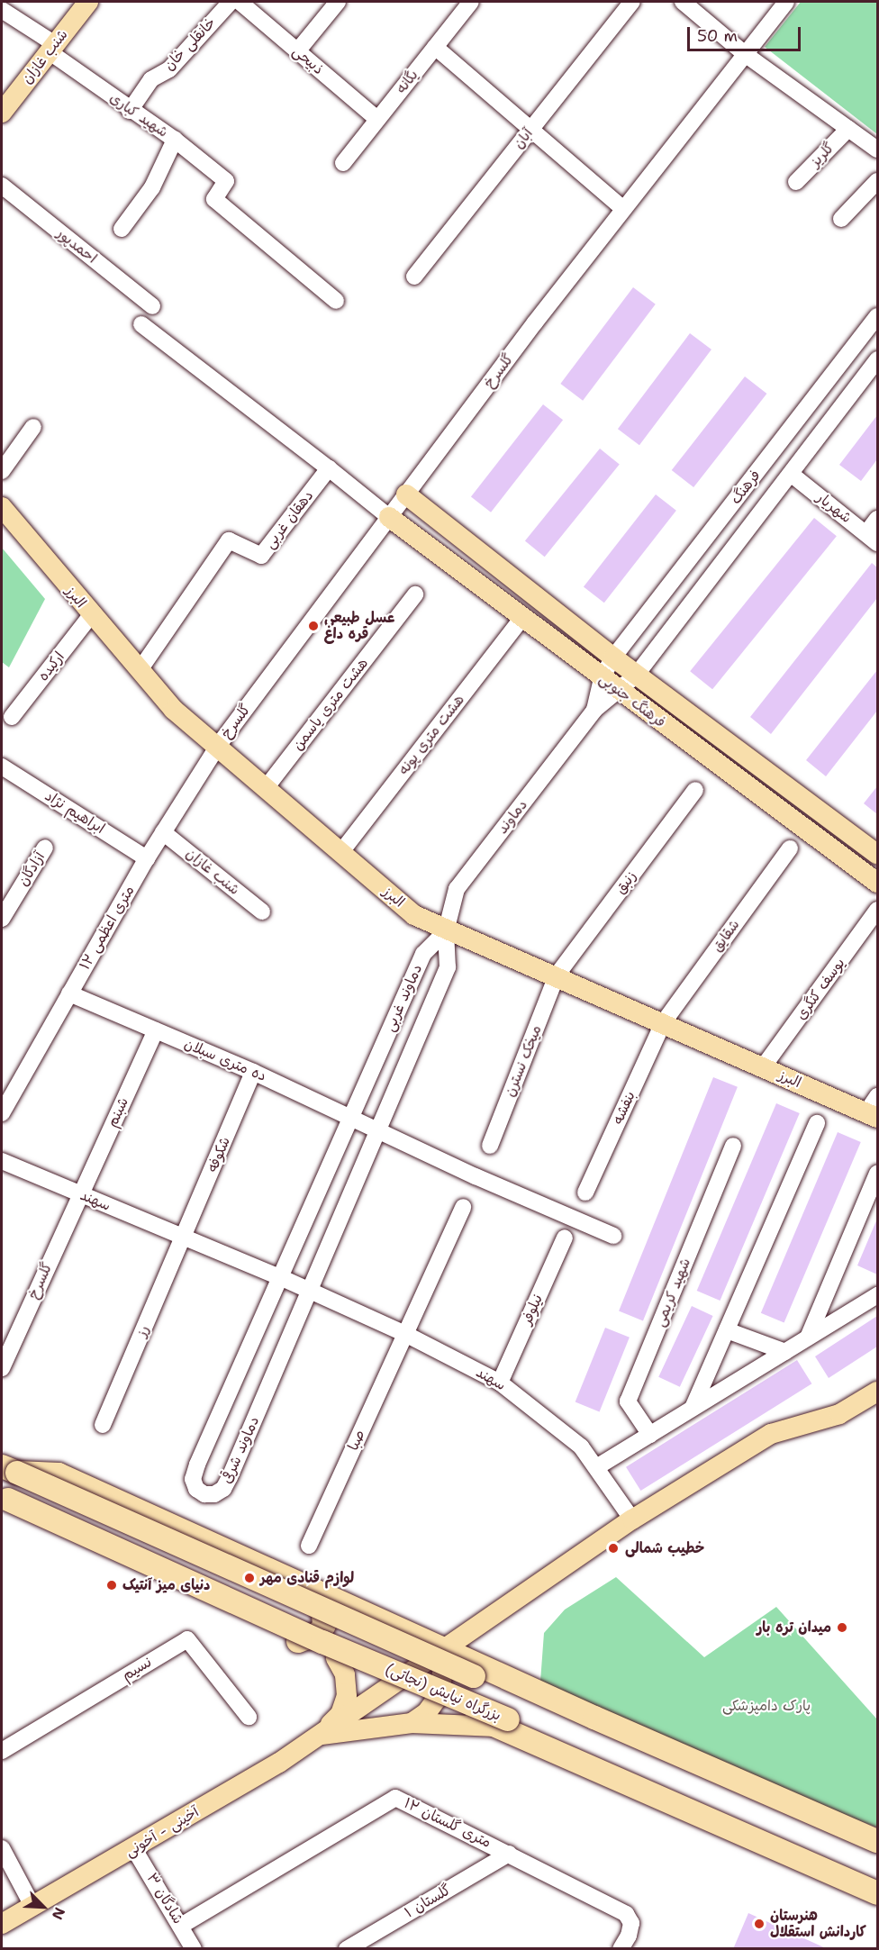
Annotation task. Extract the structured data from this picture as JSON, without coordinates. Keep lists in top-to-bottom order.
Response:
{
  "streets": {
    "highway": ["بزرگراه نیایش (نجاتی)"],
    "main road": [
      "شنب غازان",
      "البرز",
      "فرهنگ جنوبی",
      "آخینی - آخونی"
    ],
    "street": [
      "خانقلی خان",
      "ذبیحی",
      "یگانه",
      "شهید کباری",
      "آبان",
      "گلریز",
      "احمدپور",
      "گلسرخ",
      "فرهنگ",
      "شهریار",
      "دهقان غربی",
      "ارکیده",
      "هشت متری یاسمن",
      "هشت متری پونه",
      "ابراهیم نژاد",
      "دماوند",
      "آزادگان",
      "زنبق",
      "۱۲ متری اعظمی",
      "شقایق",
      "یوسف کنگری",
      "دماوند غربی",
      "ده متری سبلان",
      "میخک نسترن",
      "بنفشه",
      "شبنم",
      "شکوفه",
      "سهند",
      "شهید کریمی",
      "نیلوفر",
      "رز",
      "صبا",
      "دماوند شرقی",
      "نسیم",
      "۱۲ متری گلستان",
      "شادگان ۳",
      "گلستان ۱"
    ]
  },
  "crossings": [
    ["خانقلی خان", "شهید کباری"],
    ["شنب غازان", "شهید کباری"],
    ["شنب غازان", "۱۲ متری اعظمی"],
    ["ذبیحی", "یگانه"],
    ["گلسرخ", "البرز"],
    ["گلسرخ", "فرهنگ جنوبی"],
    ["گلسرخ", "۱۲ متری اعظمی"],
    ["گلسرخ", "شبنم"],
    ["گلسرخ", "سهند"],
    ["فرهنگ", "شهریار"],
    ["فرهنگ", "فرهنگ جنوبی"],
    ["فرهنگ", "دماوند"],
    ["دهقان غربی", "البرز"],
    ["البرز", "ارکیده"],
    ["البرز", "هشت متری یاسمن"],
    ["البرز", "هشت متری پونه"],
    ["البرز", "دماوند"],
    ["البرز", "زنبق"],
    ["البرز", "۱۲ متری اعظمی"],
    ["البرز", "شقایق"],
    ["البرز", "یوسف کنگری"],
    ["البرز", "دماوند غربی"],
    ["البرز", "میخک نسترن"],
    ["البرز", "بنفشه"],
    ["فرهنگ جنوبی", "هشت متری پونه"],
    ["ابراهیم نژاد", "۱۲ متری اعظمی"],
    ["دماوند", "دماوند غربی"],
    ["زنبق", "میخک نسترن"],
    ["۱۲ متری اعظمی", "ده متری سبلان"],
    ["شقایق", "بنفشه"],
    ["دماوند غربی", "ده متری سبلان"],
    ["دماوند غربی", "سهند"],
    ["دماوند غربی", "دماوند شرقی"],
    ["ده متری سبلان", "شبنم"],
    ["ده متری سبلان", "شکوفه"],
    ["شبنم", "سهند"],
    ["شکوفه", "سهند"],
    ["شکوفه", "رز"],
    ["سهند", "نیلوفر"],
    ["سهند", "رز"],
    ["سهند", "صبا"],
    ["سهند", "دماوند شرقی"],
    ["۱۲ متری گلستان", "شادگان ۳"],
    ["۱۲ متری گلستان", "گلستان ۱"],
    ["آخینی - آخونی", "شادگان ۳"]
  ],
  "parks": ["پارک دامپزشکی"],
  "places": [
    "عسل طبیعی قره داغ",
    "خطیب شمالی",
    "لوازم قنادی مهر",
    "دنیای میز آنتیک",
    "میدان تره بار",
    "هنرستان کاردانش استقلال"
  ],
  "scale_bar": "50 m",
  "north": "bottom right"
}
